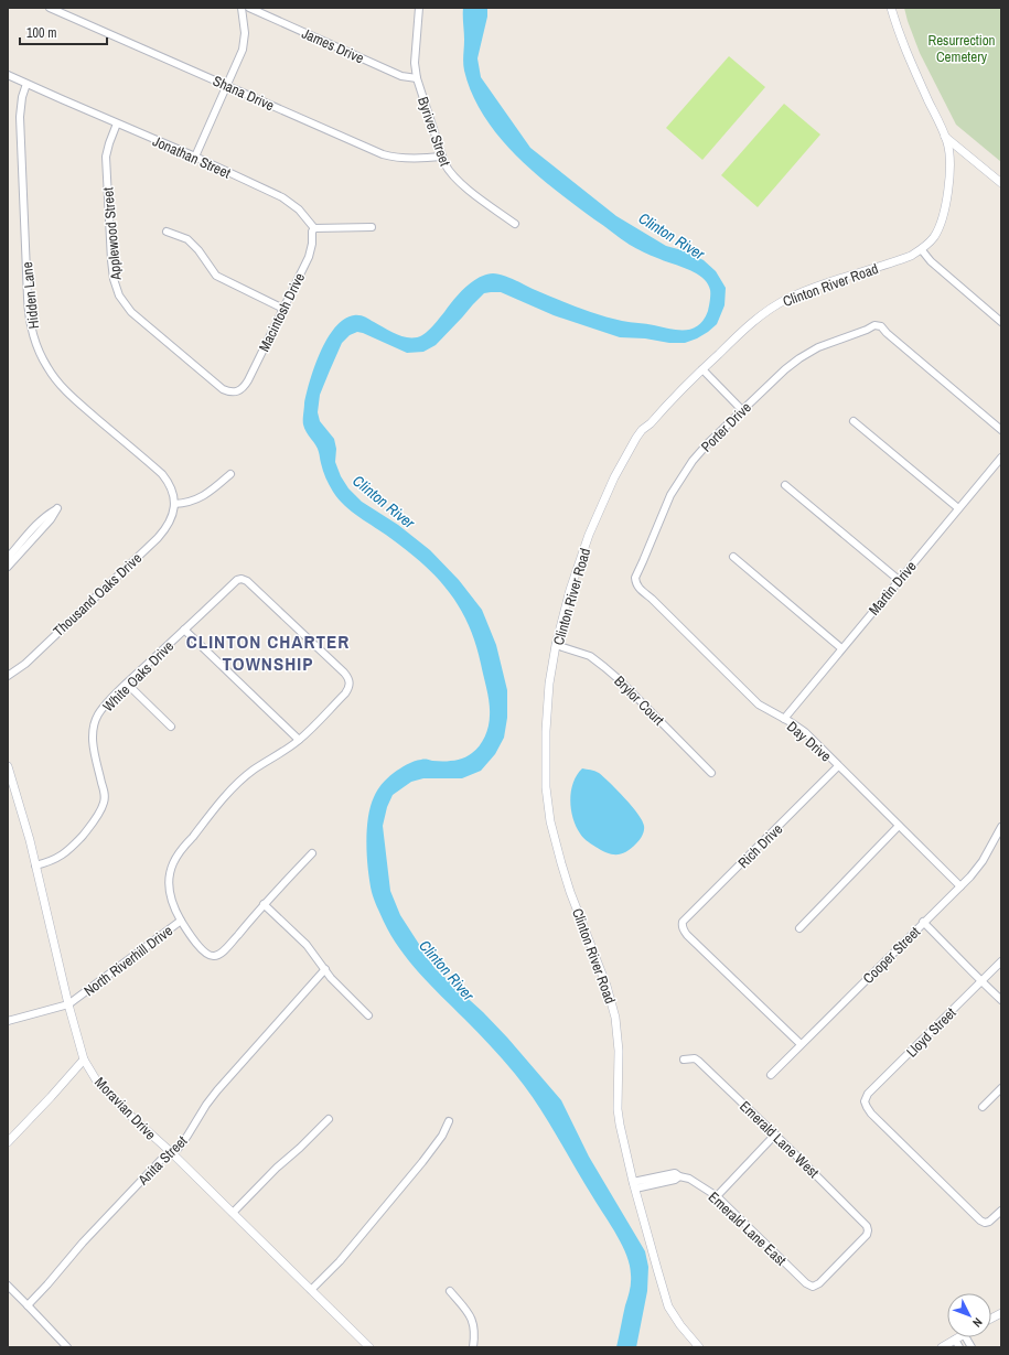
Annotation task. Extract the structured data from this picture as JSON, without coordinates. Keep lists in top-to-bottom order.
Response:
{
  "streets": {
    "street": [
      "James Drive",
      "Shana Drive",
      "Byriver Street",
      "Jonathan Street",
      "Applewood Street",
      "Clinton River Road",
      "Hidden Lane",
      "Macintosh Drive",
      "Porter Drive",
      "Martin Drive",
      "Thousand Oaks Drive",
      "White Oaks Drive",
      "Brylor Court",
      "Day Drive",
      "Rich Drive",
      "Cooper Street",
      "North Riverhill Drive",
      "Lloyd Street",
      "Moravian Drive",
      "Emerald Lane West",
      "Anita Street",
      "Emerald Lane East"
    ]
  },
  "crossings": [
    ["James Drive", "Byriver Street"],
    ["Shana Drive", "Byriver Street"],
    ["Jonathan Street", "Applewood Street"],
    ["Jonathan Street", "Hidden Lane"],
    ["Jonathan Street", "Macintosh Drive"],
    ["Applewood Street", "Macintosh Drive"],
    ["Clinton River Road", "Brylor Court"],
    ["Clinton River Road", "Emerald Lane East"],
    ["Hidden Lane", "Thousand Oaks Drive"],
    ["Porter Drive", "Day Drive"],
    ["Martin Drive", "Day Drive"],
    ["White Oaks Drive", "Moravian Drive"],
    ["Day Drive", "Rich Drive"],
    ["Day Drive", "Cooper Street"],
    ["Rich Drive", "Cooper Street"],
    ["North Riverhill Drive", "Moravian Drive"],
    ["Moravian Drive", "Anita Street"],
    ["Emerald Lane West", "Emerald Lane East"]
  ],
  "districts": ["CLINTON CHARTER TOWNSHIP"],
  "water": ["Clinton River"],
  "parks": ["Resurrection Cemetery"],
  "scale_bar": "100 m",
  "north": "bottom right"
}
